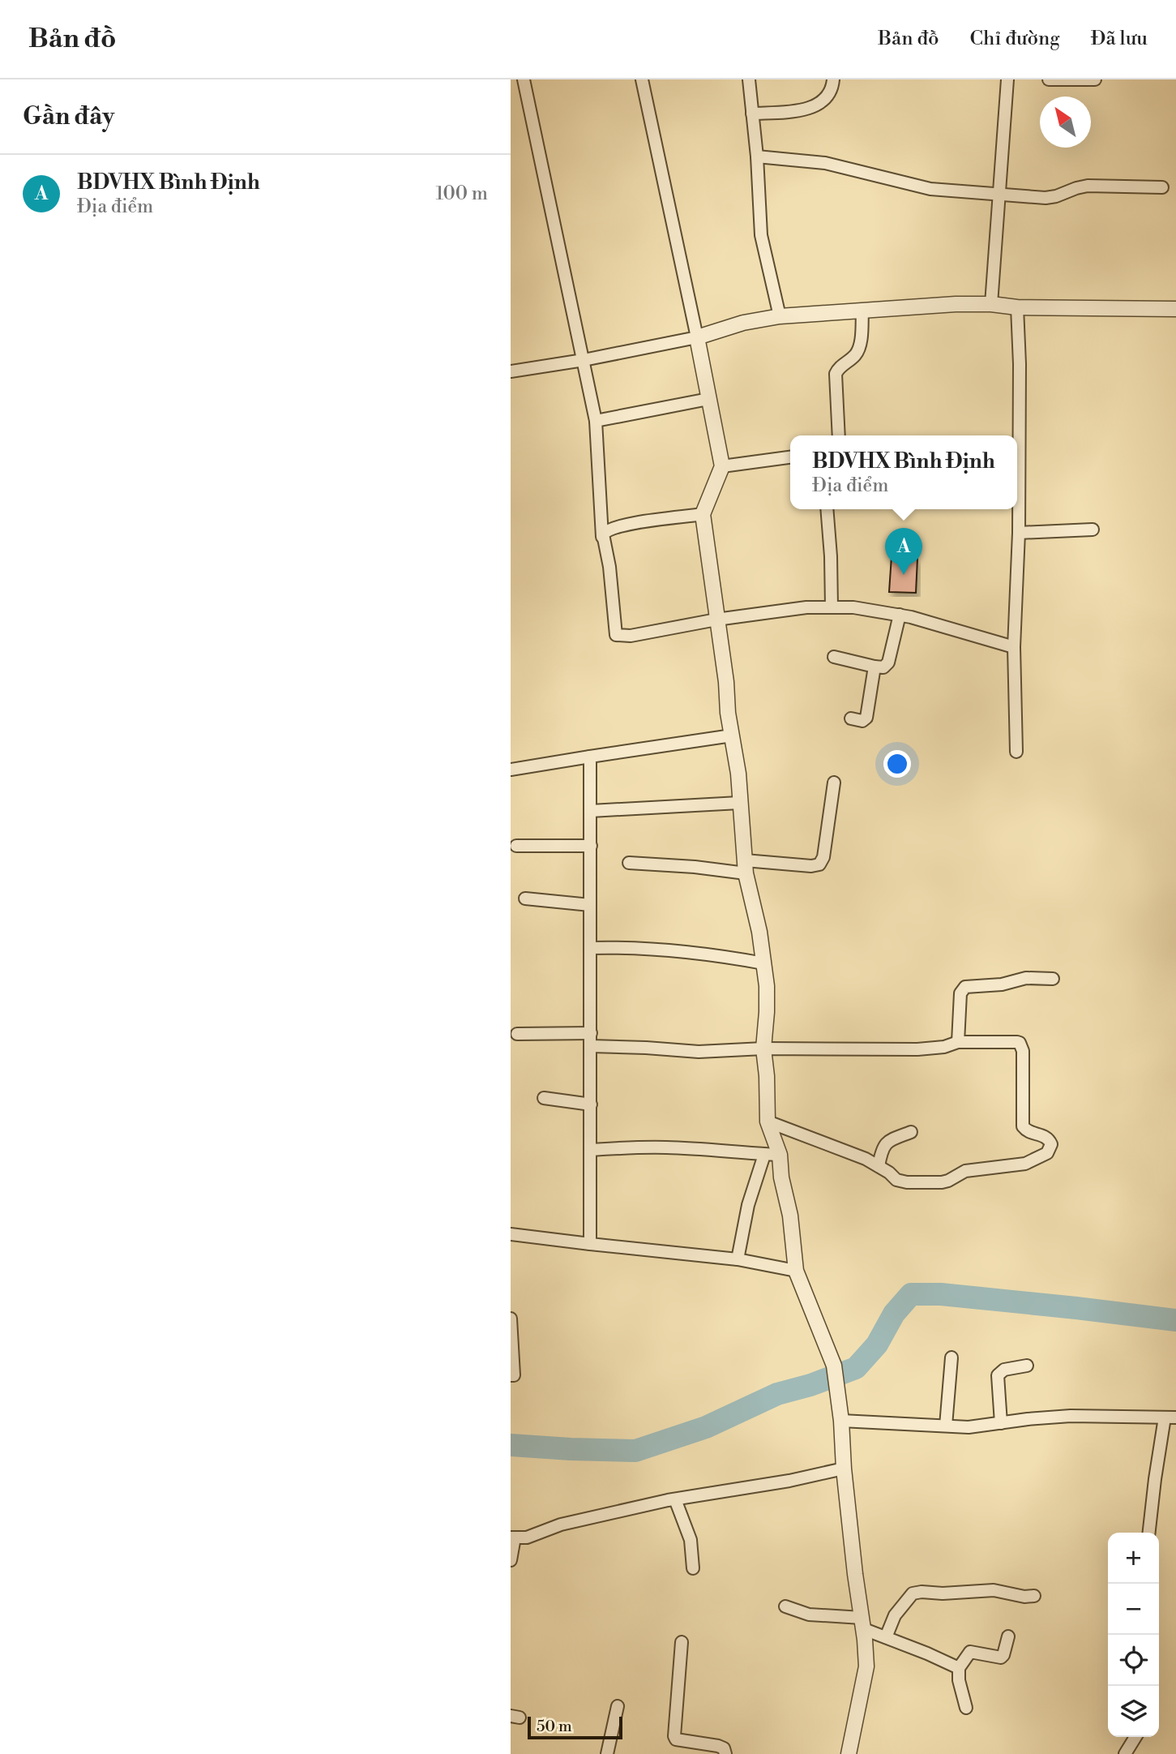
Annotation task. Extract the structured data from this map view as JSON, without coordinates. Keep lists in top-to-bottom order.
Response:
{
  "scale_bar": "50 m",
  "north": "top left",
  "page": {
    "header": "Bản đồ",
    "nav": ["Bản đồ", "Chỉ đường", "Đã lưu"],
    "heading": "Gần đây",
    "list": [
      {
        "mark": "A",
        "name": "BDVHX Bình Định",
        "note": "Địa điểm",
        "value": "100 m"
      }
    ],
    "popup": ["BDVHX Bình Định", "Địa điểm"],
    "pins": "A",
    "map_buttons": ["+", "−"],
    "scale": "50 m"
  }
}
